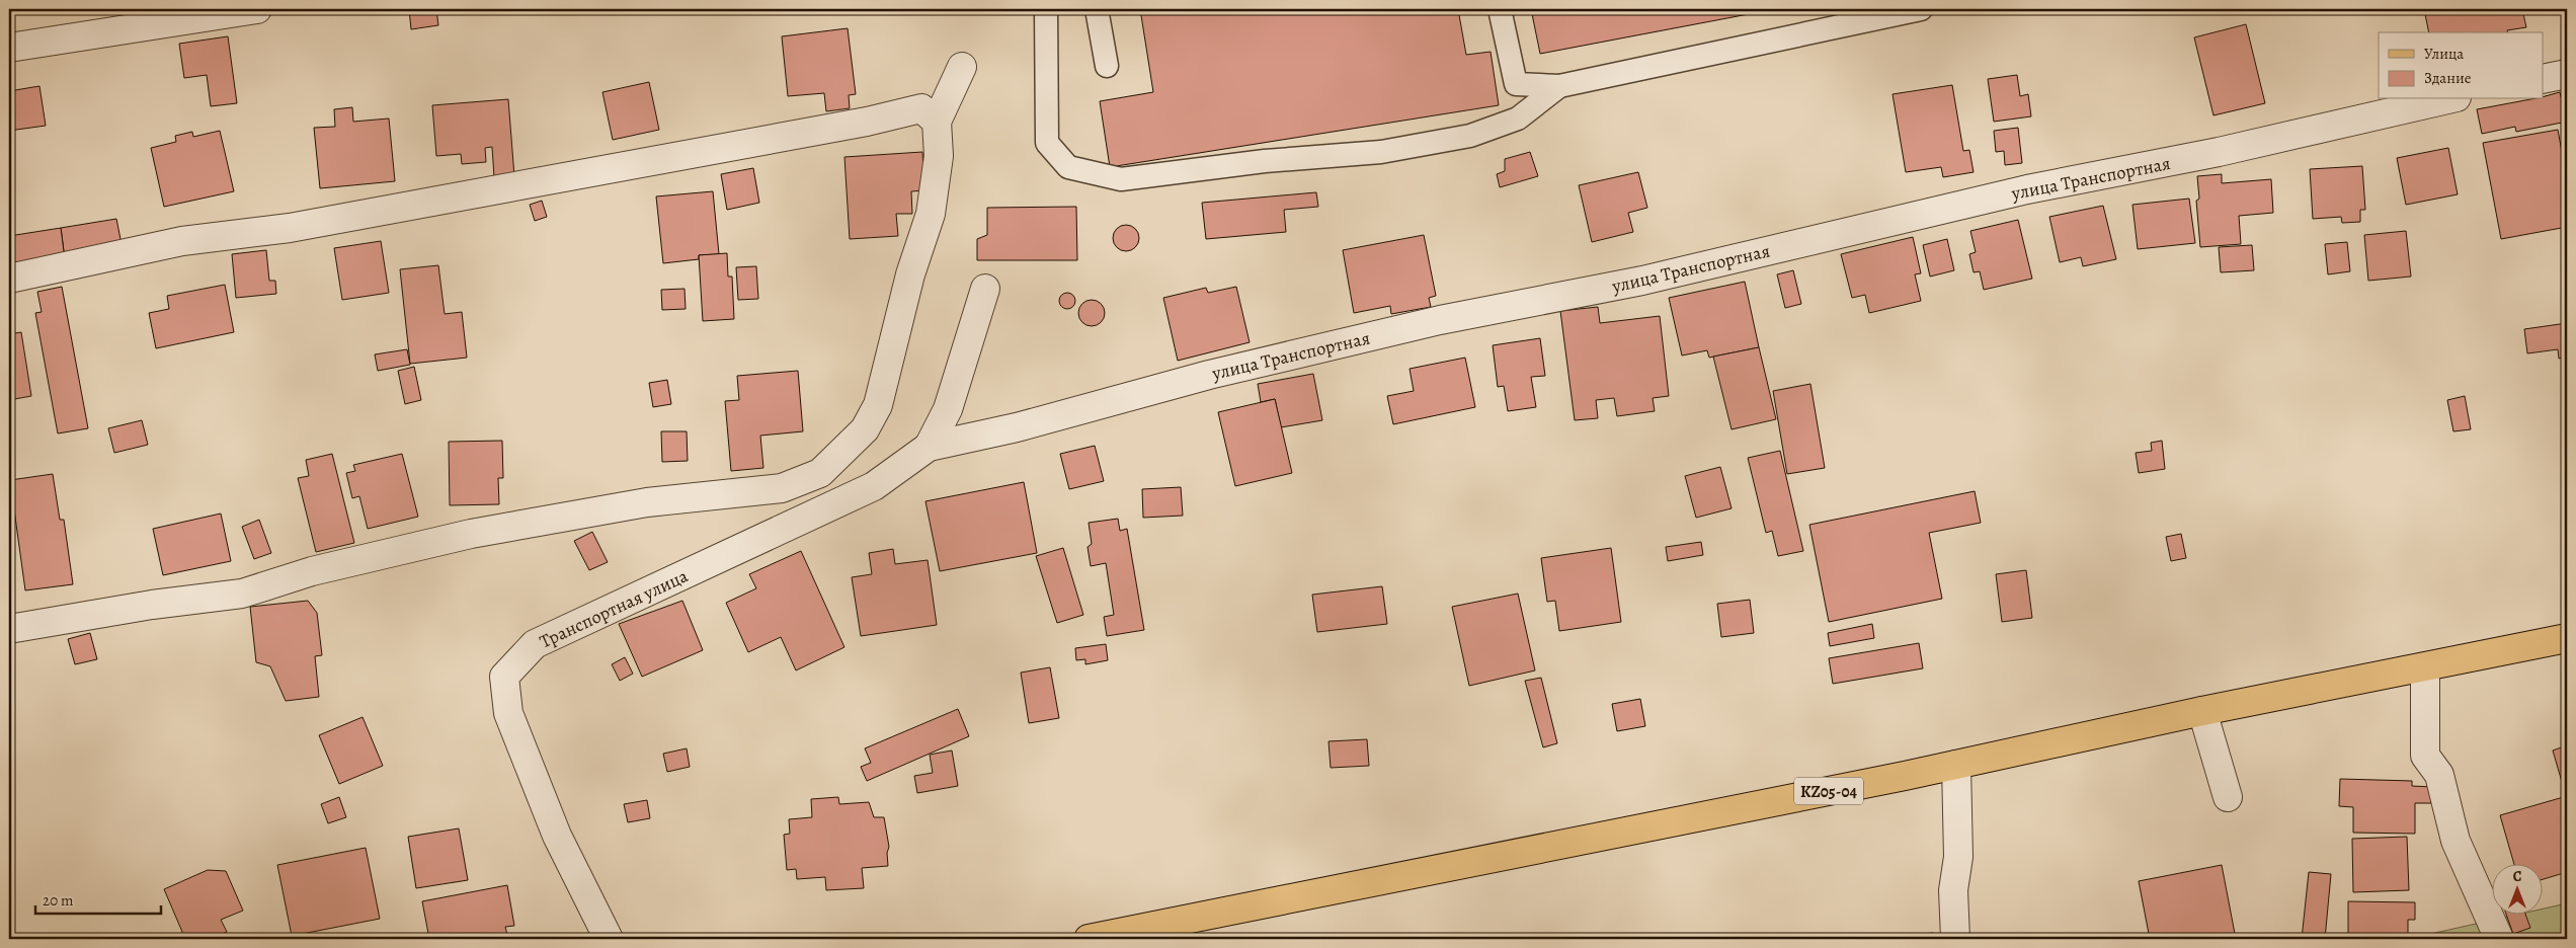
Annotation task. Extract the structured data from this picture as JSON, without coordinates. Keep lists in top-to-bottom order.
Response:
{
  "streets": {
    "main road": ["KZ05-04"],
    "street": ["улица Транспортная", "Транспортная улица"]
  },
  "crossings": [
    ["улица Транспортная", "Транспортная улица"]
  ],
  "legend": ["Улица", "Здание"],
  "scale_bar": "20 m",
  "north": "top"
}
